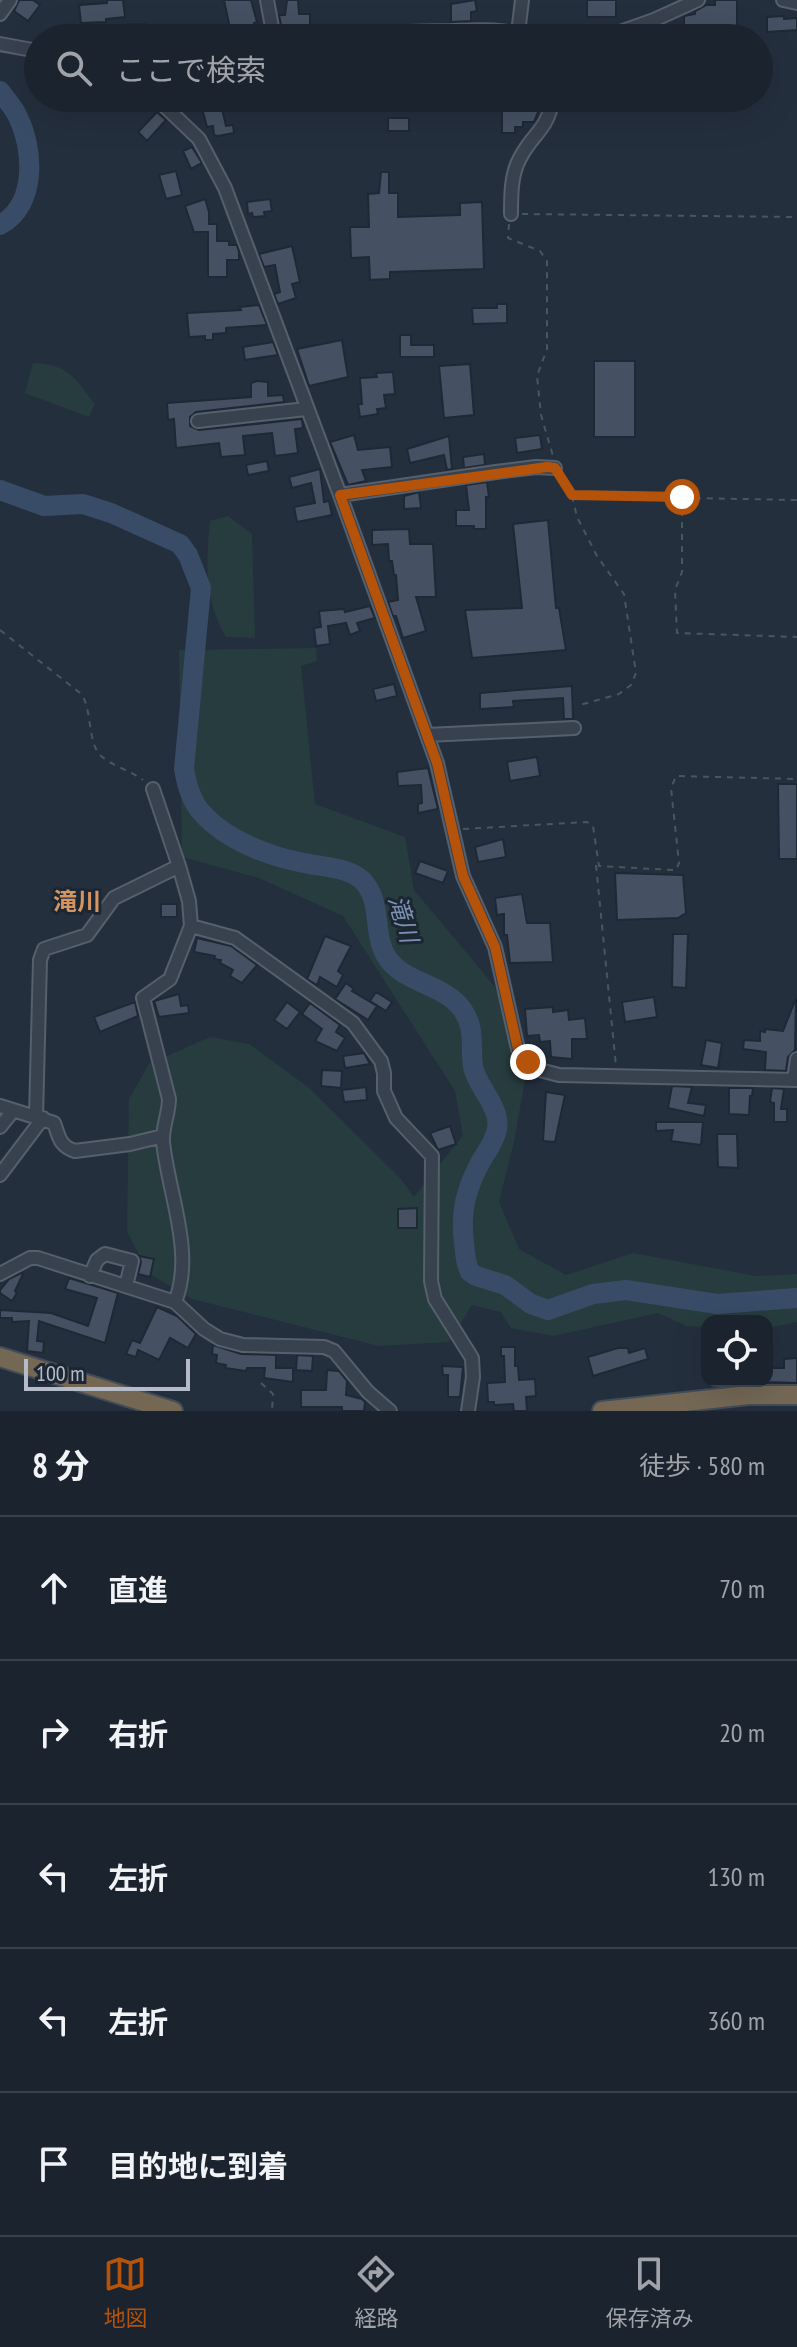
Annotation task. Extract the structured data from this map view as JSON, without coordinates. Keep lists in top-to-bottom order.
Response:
{
  "districts": ["滝川"],
  "water": ["滝川"],
  "scale_bar": "100 m",
  "page": {
    "search": "ここで検索",
    "scale": "100 m",
    "heading": ["8 分", "徒歩 · 580 m"],
    "list": [
      ["直進", "70 m"],
      ["右折", "20 m"],
      ["左折", "130 m"],
      ["左折", "360 m"],
      "目的地に到着"
    ],
    "nav": ["地図", "経路", "保存済み"]
  }
}
